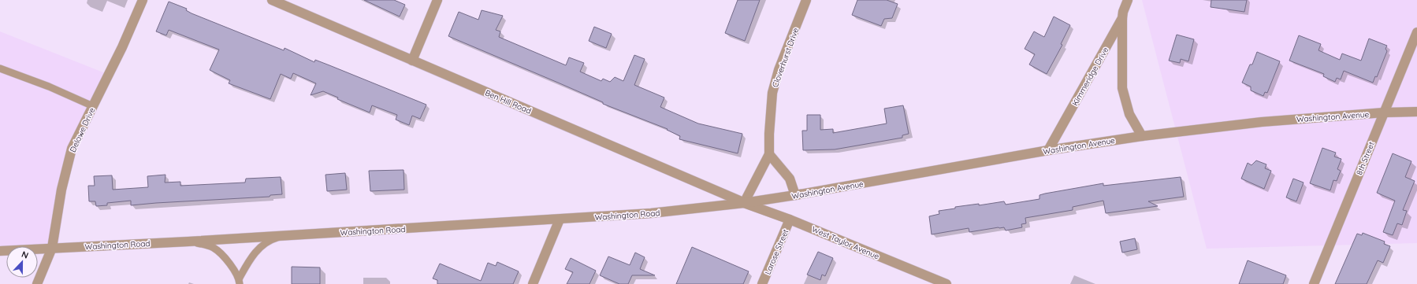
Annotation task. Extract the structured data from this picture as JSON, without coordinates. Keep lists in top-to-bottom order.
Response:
{
  "streets": {
    "street": [
      "Cloverhurst Drive",
      "Kimmeridge Drive",
      "Ben Hill Road",
      "Washington Avenue",
      "Delowe Drive",
      "8th Street",
      "Washington Road",
      "West Taylor Avenue",
      "Larose Street"
    ]
  },
  "crossings": [
    ["Cloverhurst Drive", "Ben Hill Road"],
    ["Cloverhurst Drive", "Washington Avenue"],
    ["Cloverhurst Drive", "Washington Road"],
    ["Cloverhurst Drive", "West Taylor Avenue"],
    ["Kimmeridge Drive", "Washington Avenue"],
    ["Ben Hill Road", "Washington Avenue"],
    ["Ben Hill Road", "Washington Road"],
    ["Ben Hill Road", "West Taylor Avenue"],
    ["Washington Avenue", "8th Street"],
    ["Washington Avenue", "Washington Road"],
    ["Washington Avenue", "West Taylor Avenue"],
    ["Delowe Drive", "Washington Road"],
    ["Washington Road", "West Taylor Avenue"],
    ["West Taylor Avenue", "Larose Street"]
  ],
  "north": "top"
}
